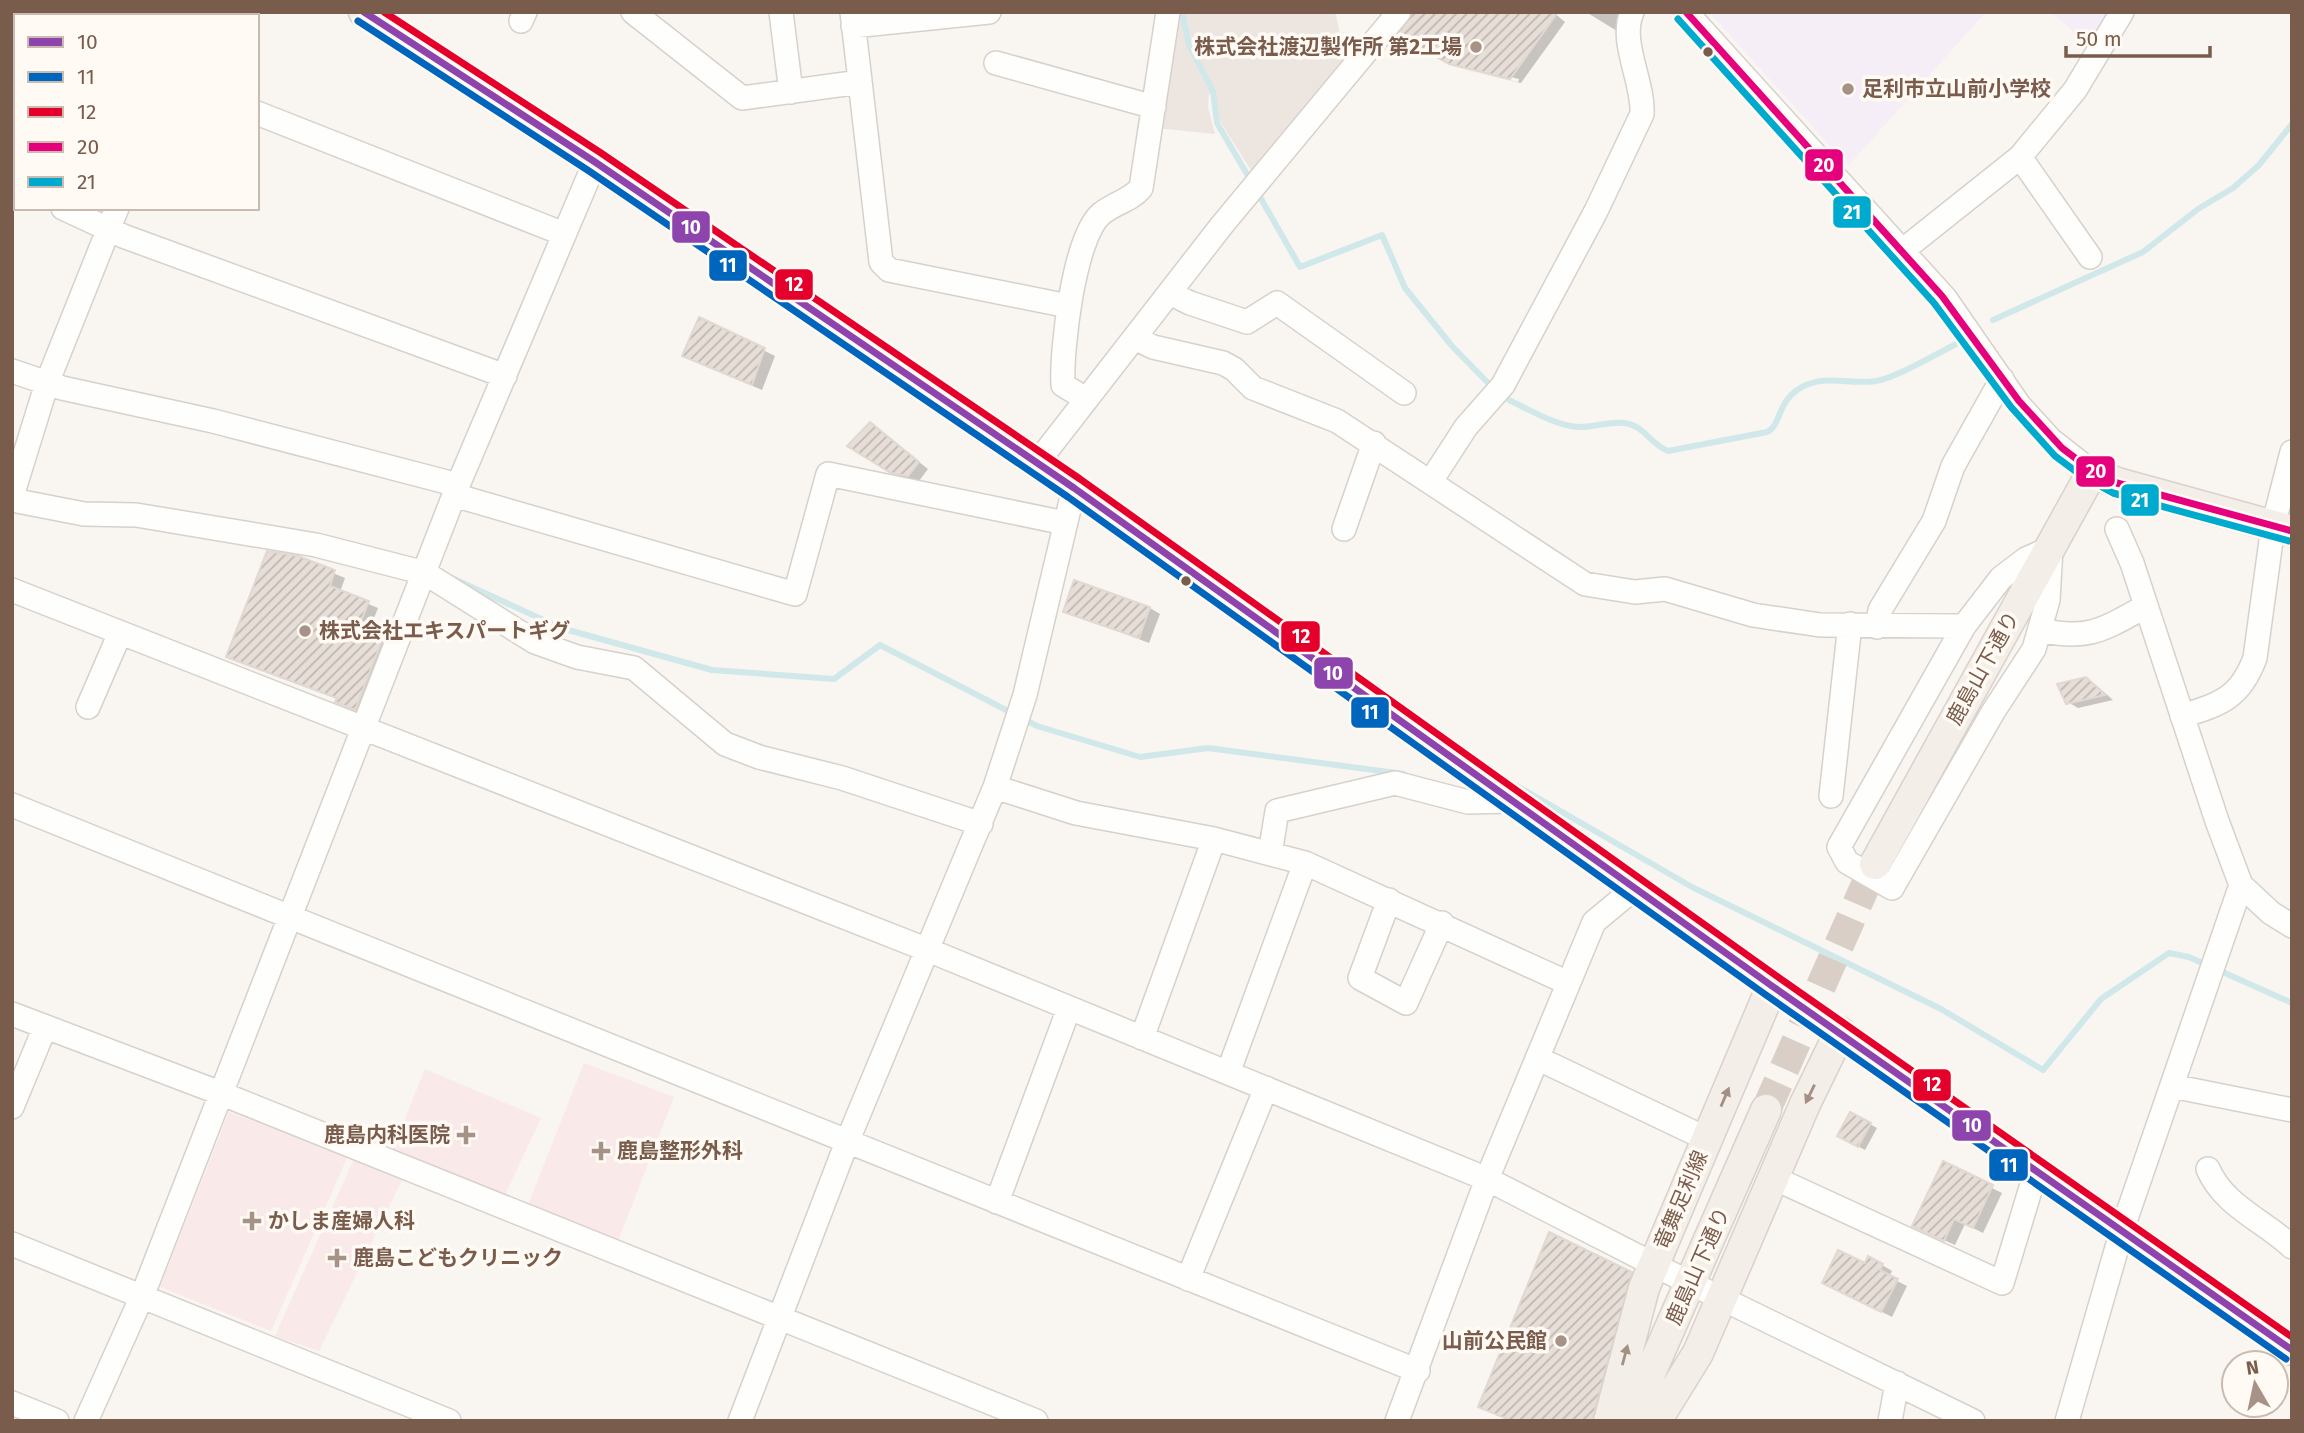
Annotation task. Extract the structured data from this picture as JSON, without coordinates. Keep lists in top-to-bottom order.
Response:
{
  "streets": {
    "main road": ["鹿島山下通り", "竜舞足利線"]
  },
  "places": {
    "other": [
      "株式会社渡辺製作所 第2工場",
      "足利市立山前小学校",
      "株式会社エキスパートギグ",
      "山前公民館"
    ],
    "health": [
      "鹿島内科医院",
      "鹿島整形外科",
      "かしま産婦人科",
      "鹿島こどもクリニック"
    ]
  },
  "lines": [
    "transit line 10",
    "transit line 12",
    "transit line 20",
    "transit line 21",
    "transit line 11"
  ],
  "legend": [
    "10",
    "11",
    "12",
    "20",
    "21"
  ],
  "scale_bar": "50 m",
  "north": "top"
}
